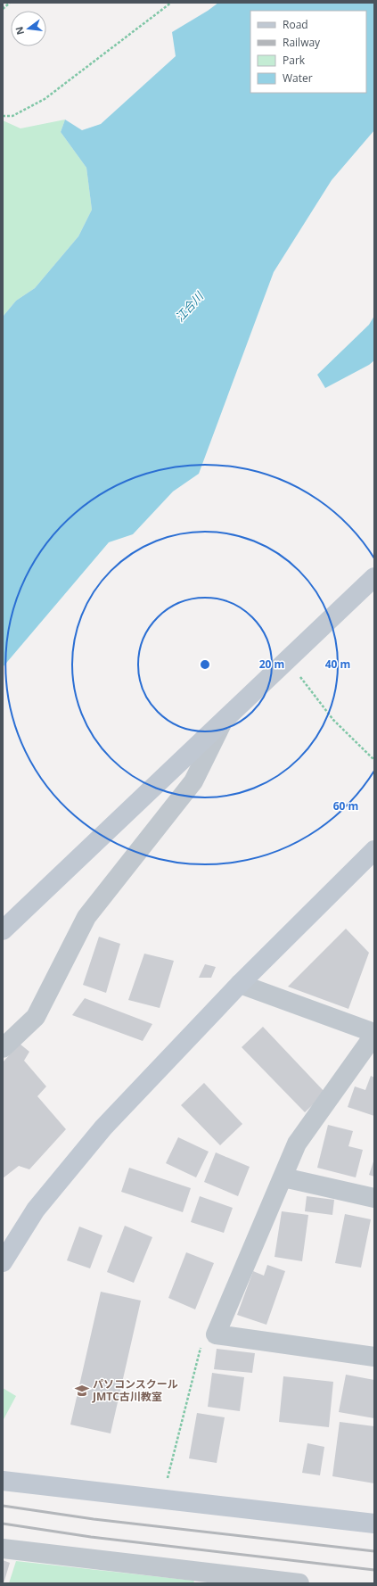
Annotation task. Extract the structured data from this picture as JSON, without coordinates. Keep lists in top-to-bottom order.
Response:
{
  "water": ["江合川"],
  "places": {
    "school or university": ["パソコンスクール JMTC古川教室"]
  },
  "legend": [
    "Road",
    "Railway",
    "Park",
    "Water"
  ],
  "north": "left",
  "rings": ["20 m", "40 m", "60 m"]
}
